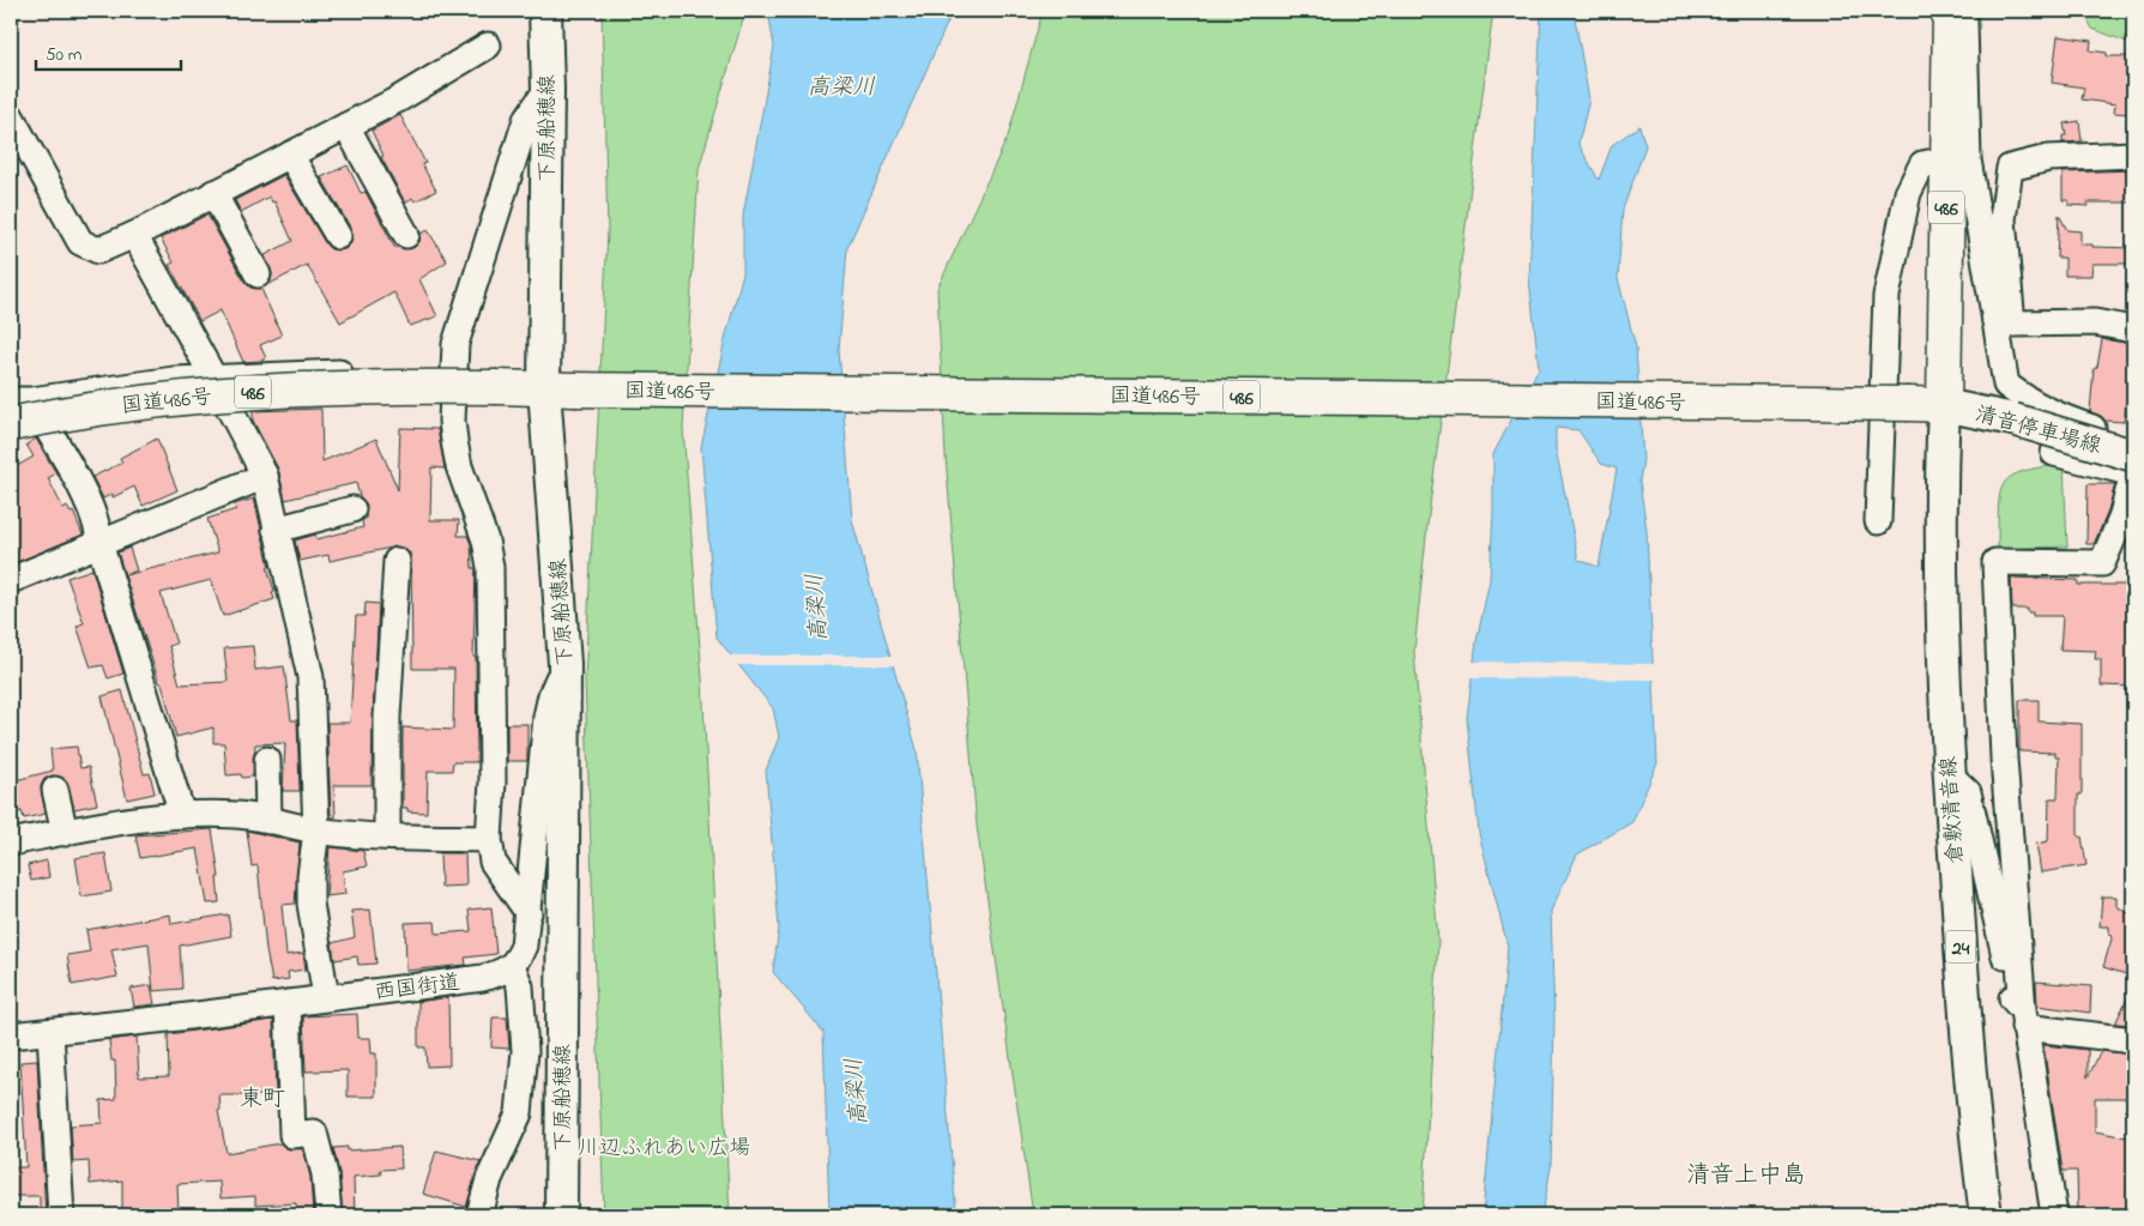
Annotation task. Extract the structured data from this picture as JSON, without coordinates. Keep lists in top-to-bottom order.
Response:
{
  "streets": {
    "highway": ["486", "国道486号"],
    "main road": [
      "下原船穂線",
      "清音停車場線",
      "倉敷清音線",
      "24"
    ],
    "street": ["西国街道"]
  },
  "crossings": [
    ["下原船穂線", "国道486号"],
    ["486", "国道486号"],
    ["486", "清音停車場線"],
    ["486", "倉敷清音線"],
    ["国道486号", "清音停車場線"],
    ["国道486号", "倉敷清音線"],
    ["清音停車場線", "倉敷清音線"]
  ],
  "districts": ["東町", "清音上中島"],
  "water": ["高梁川"],
  "parks": ["川辺ふれあい広場"],
  "scale_bar": "50 m"
}
